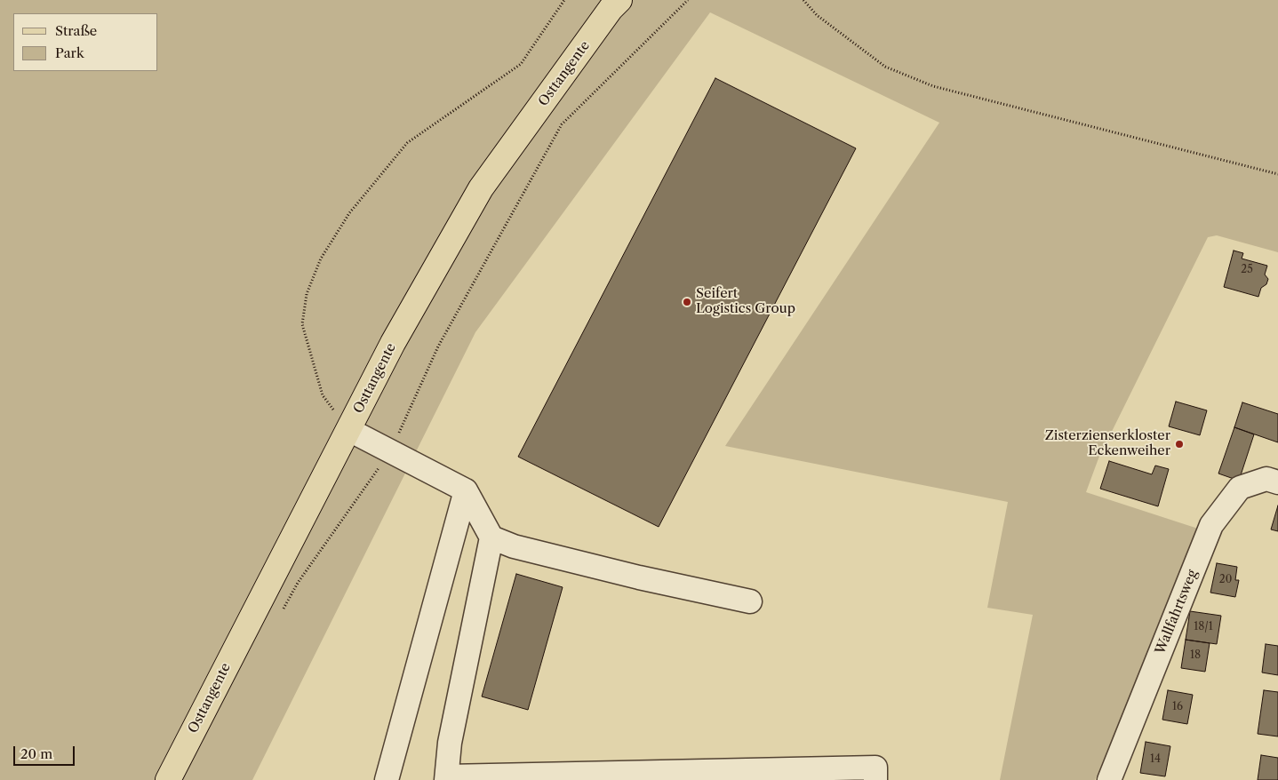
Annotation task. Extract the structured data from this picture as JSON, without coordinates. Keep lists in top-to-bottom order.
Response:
{
  "streets": {
    "main road": ["Osttangente"],
    "street": ["Wallfahrtsweg"]
  },
  "places": ["Seifert Logistics Group", "Zisterzienserkloster Eckenweiher"],
  "house_numbers": [
    "25",
    "20",
    "18/1",
    "18",
    "16",
    "14"
  ],
  "legend": ["Straße", "Park"],
  "scale_bar": "20 m"
}
